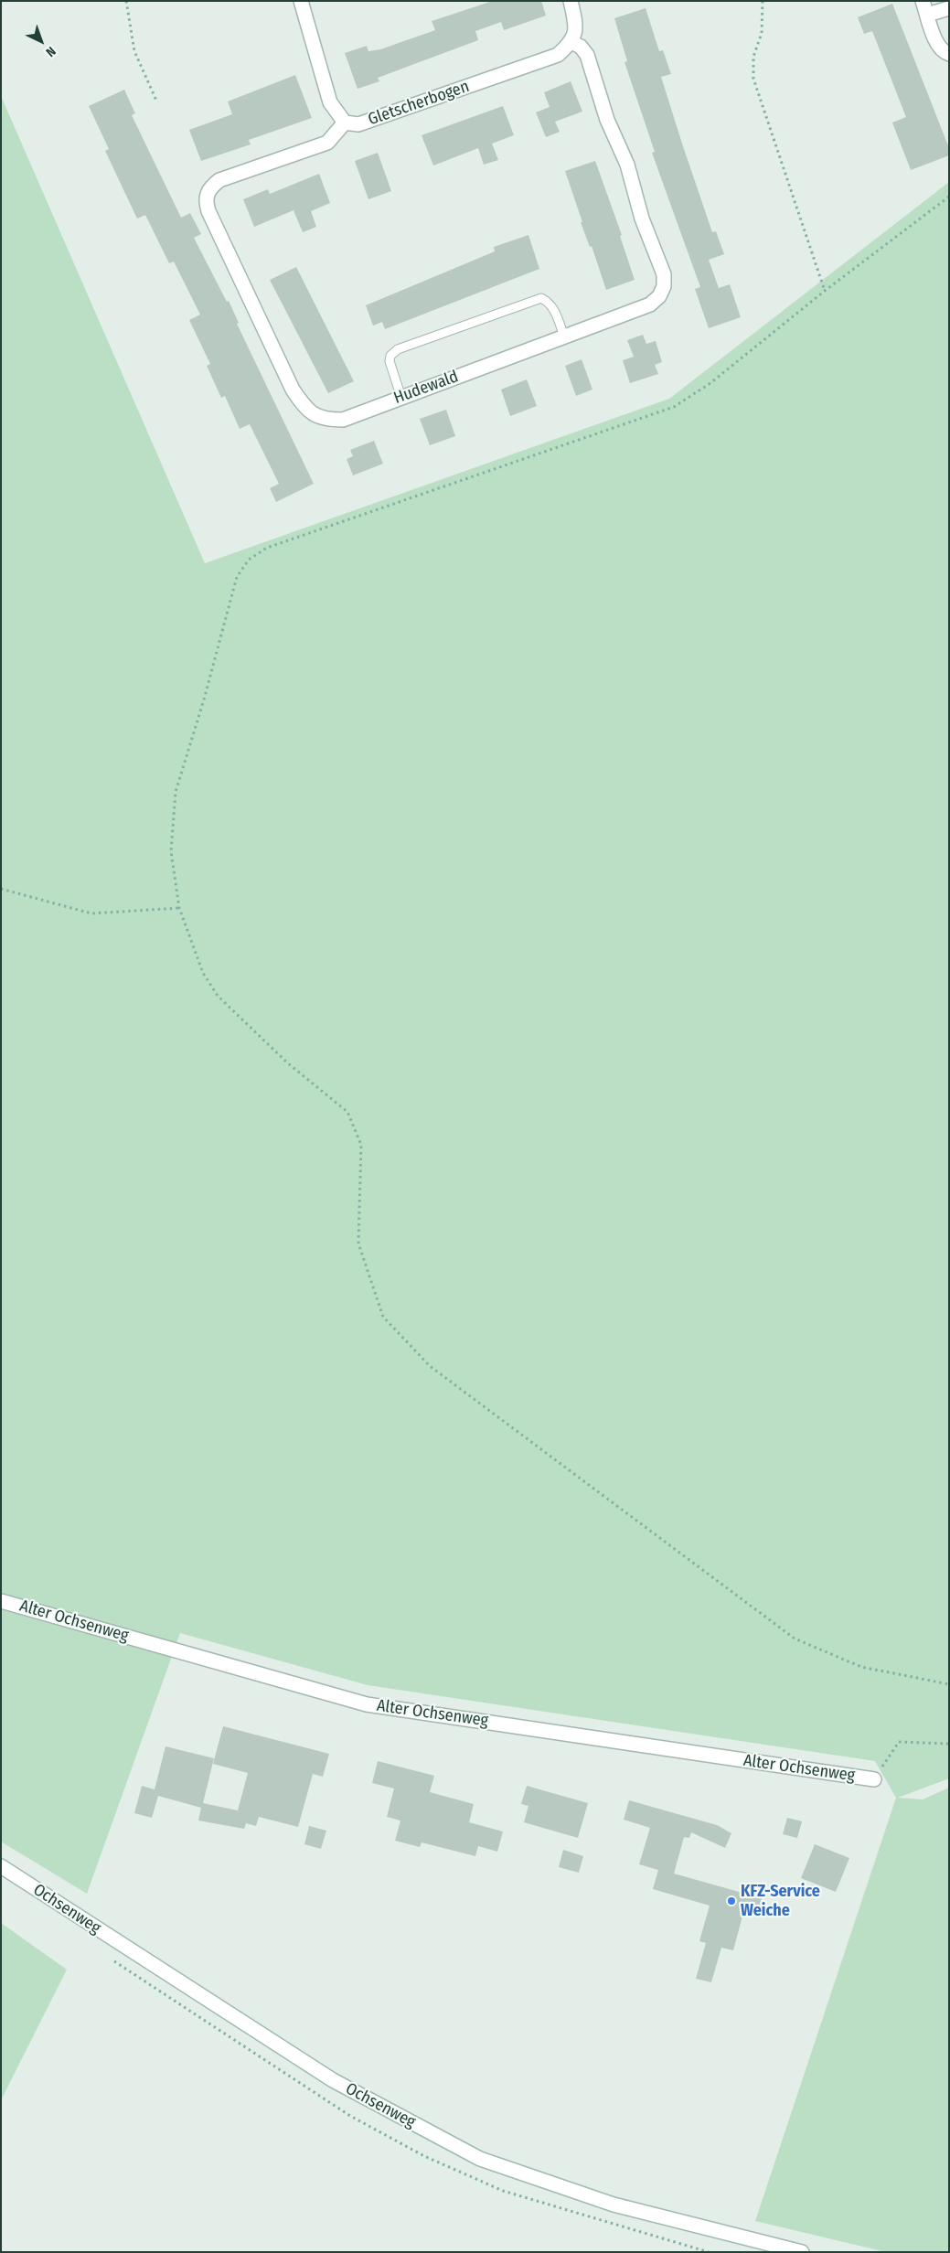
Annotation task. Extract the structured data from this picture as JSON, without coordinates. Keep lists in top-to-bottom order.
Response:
{
  "streets": {
    "street": [
      "Gletscherbogen",
      "Hudewald",
      "Alter Ochsenweg",
      "Ochsenweg"
    ]
  },
  "crossings": [
    ["Gletscherbogen", "Hudewald"]
  ],
  "places": ["KFZ-Service Weiche"],
  "north": "bottom right"
}
